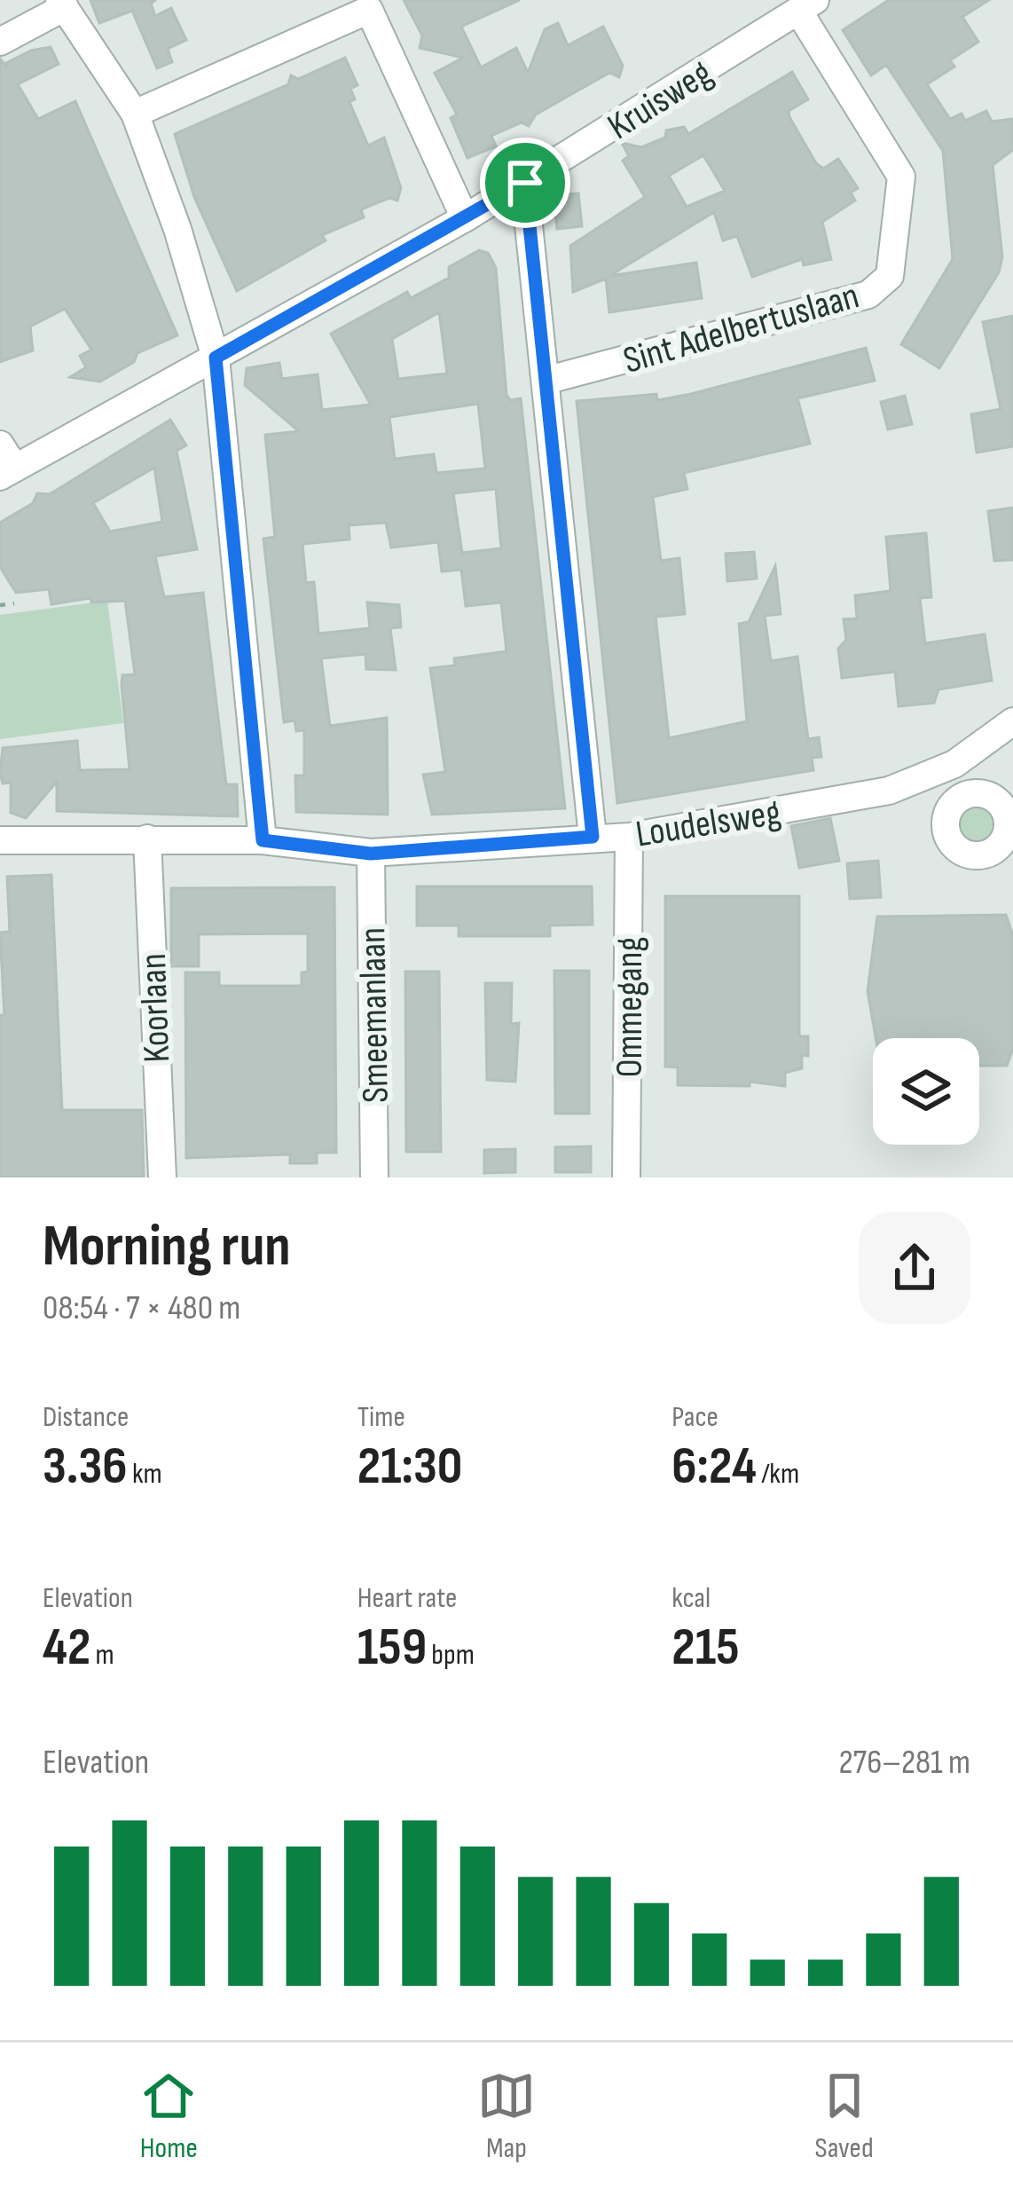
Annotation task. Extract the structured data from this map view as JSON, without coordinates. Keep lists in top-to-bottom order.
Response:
{
  "streets": {
    "street": [
      "Kruisweg",
      "Sint Adelbertuslaan",
      "Loudelsweg",
      "Ommegang",
      "Koorlaan",
      "Smeemanlaan"
    ]
  },
  "crossings": [
    ["Kruisweg", "Sint Adelbertuslaan"],
    ["Loudelsweg", "Ommegang"],
    ["Loudelsweg", "Koorlaan"],
    ["Loudelsweg", "Smeemanlaan"]
  ],
  "page": {
    "heading": ["Morning run", "08:54 · 7 × 480 m"],
    "stats": [
      ["Distance", "3.36 km"],
      ["Time", "21:30"],
      ["Pace", "6:24 /km"],
      ["Elevation", "42 m"],
      ["Heart rate", "159 bpm"],
      ["kcal", "215"]
    ],
    "chart": ["Elevation", "276–281 m"],
    "tabs": ["Home", "Map", "Saved"]
  }
}
